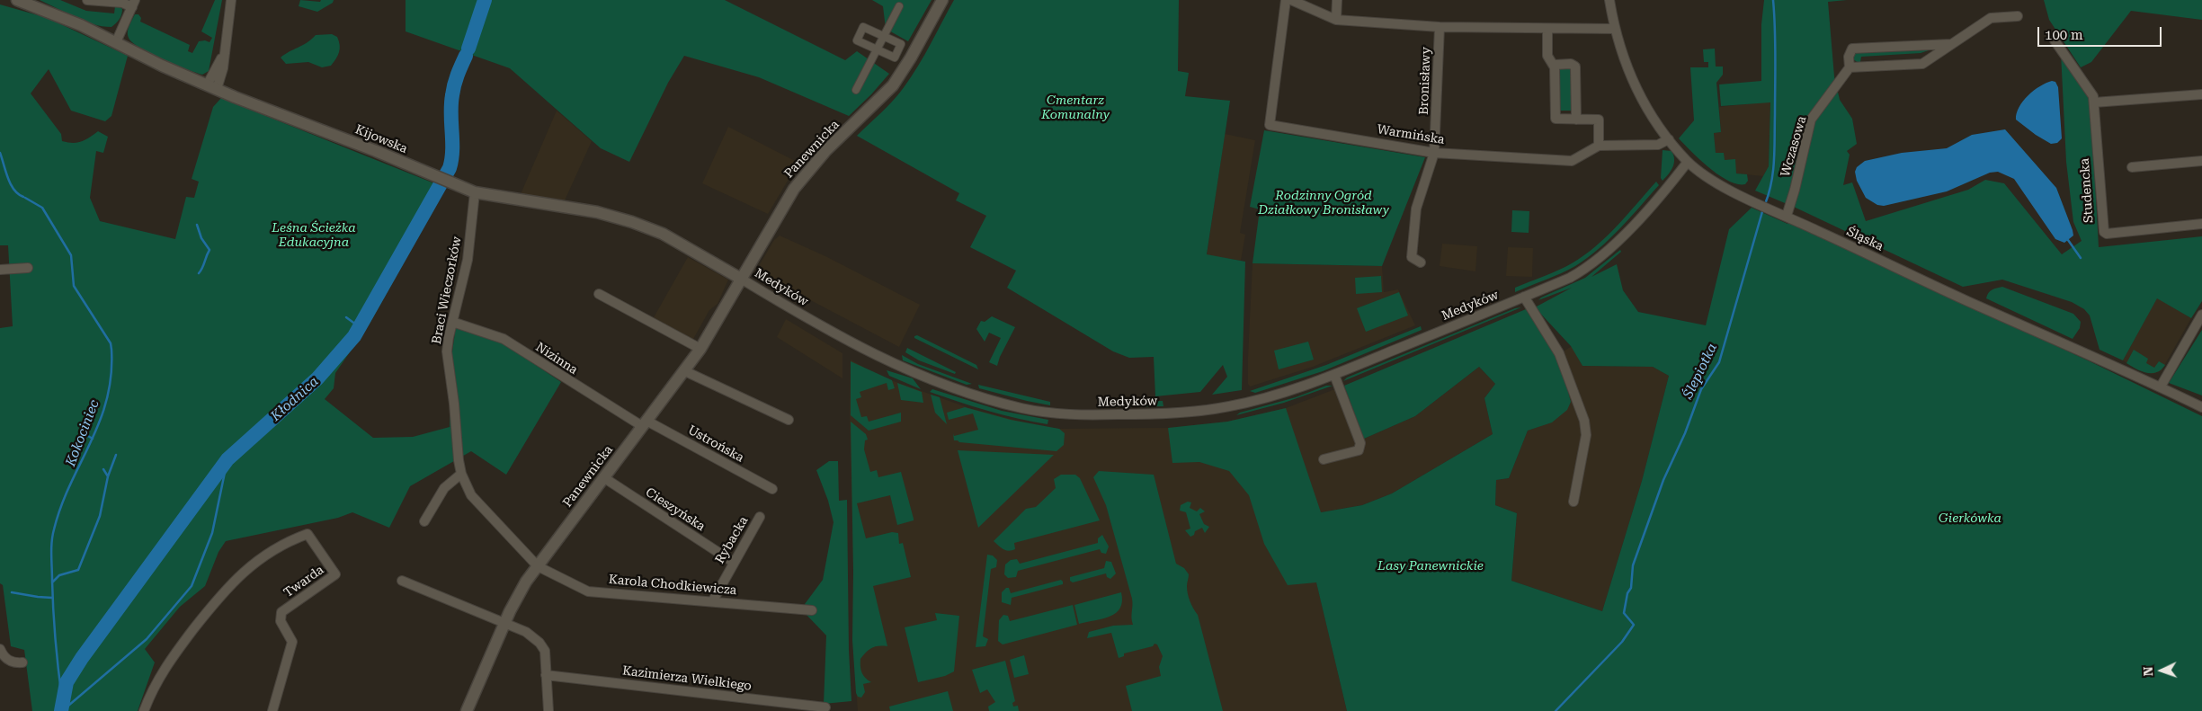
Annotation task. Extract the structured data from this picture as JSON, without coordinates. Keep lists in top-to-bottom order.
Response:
{
  "streets": {
    "street": [
      "Bronisławy",
      "Warmińska",
      "Kijowska",
      "Wczasowa",
      "Panewnicka",
      "Studencka",
      "Śląska",
      "Medyków",
      "Braci Wieczorków",
      "Nizinna",
      "Ustrońska",
      "Cieszyńska",
      "Rybacka",
      "Twarda",
      "Karola Chodkiewicza",
      "Kazimierza Wielkiego"
    ]
  },
  "crossings": [
    ["Bronisławy", "Warmińska"],
    ["Warmińska", "Śląska"],
    ["Kijowska", "Panewnicka"],
    ["Kijowska", "Medyków"],
    ["Kijowska", "Braci Wieczorków"],
    ["Wczasowa", "Śląska"],
    ["Panewnicka", "Medyków"],
    ["Panewnicka", "Braci Wieczorków"],
    ["Panewnicka", "Nizinna"],
    ["Panewnicka", "Ustrońska"],
    ["Panewnicka", "Cieszyńska"],
    ["Panewnicka", "Karola Chodkiewicza"],
    ["Śląska", "Medyków"],
    ["Braci Wieczorków", "Nizinna"],
    ["Braci Wieczorków", "Karola Chodkiewicza"],
    ["Nizinna", "Ustrońska"],
    ["Cieszyńska", "Rybacka"],
    ["Rybacka", "Karola Chodkiewicza"]
  ],
  "water": ["Ślepiotka", "Kłodnica", "Kokociniec"],
  "parks": [
    "Cmentarz Komunalny",
    "Rodzinny Ogród Działkowy Bronisławy",
    "Leśna Ścieżka Edukacyjna",
    "Gierkówka",
    "Lasy Panewnickie"
  ],
  "scale_bar": "100 m",
  "north": "left"
}
